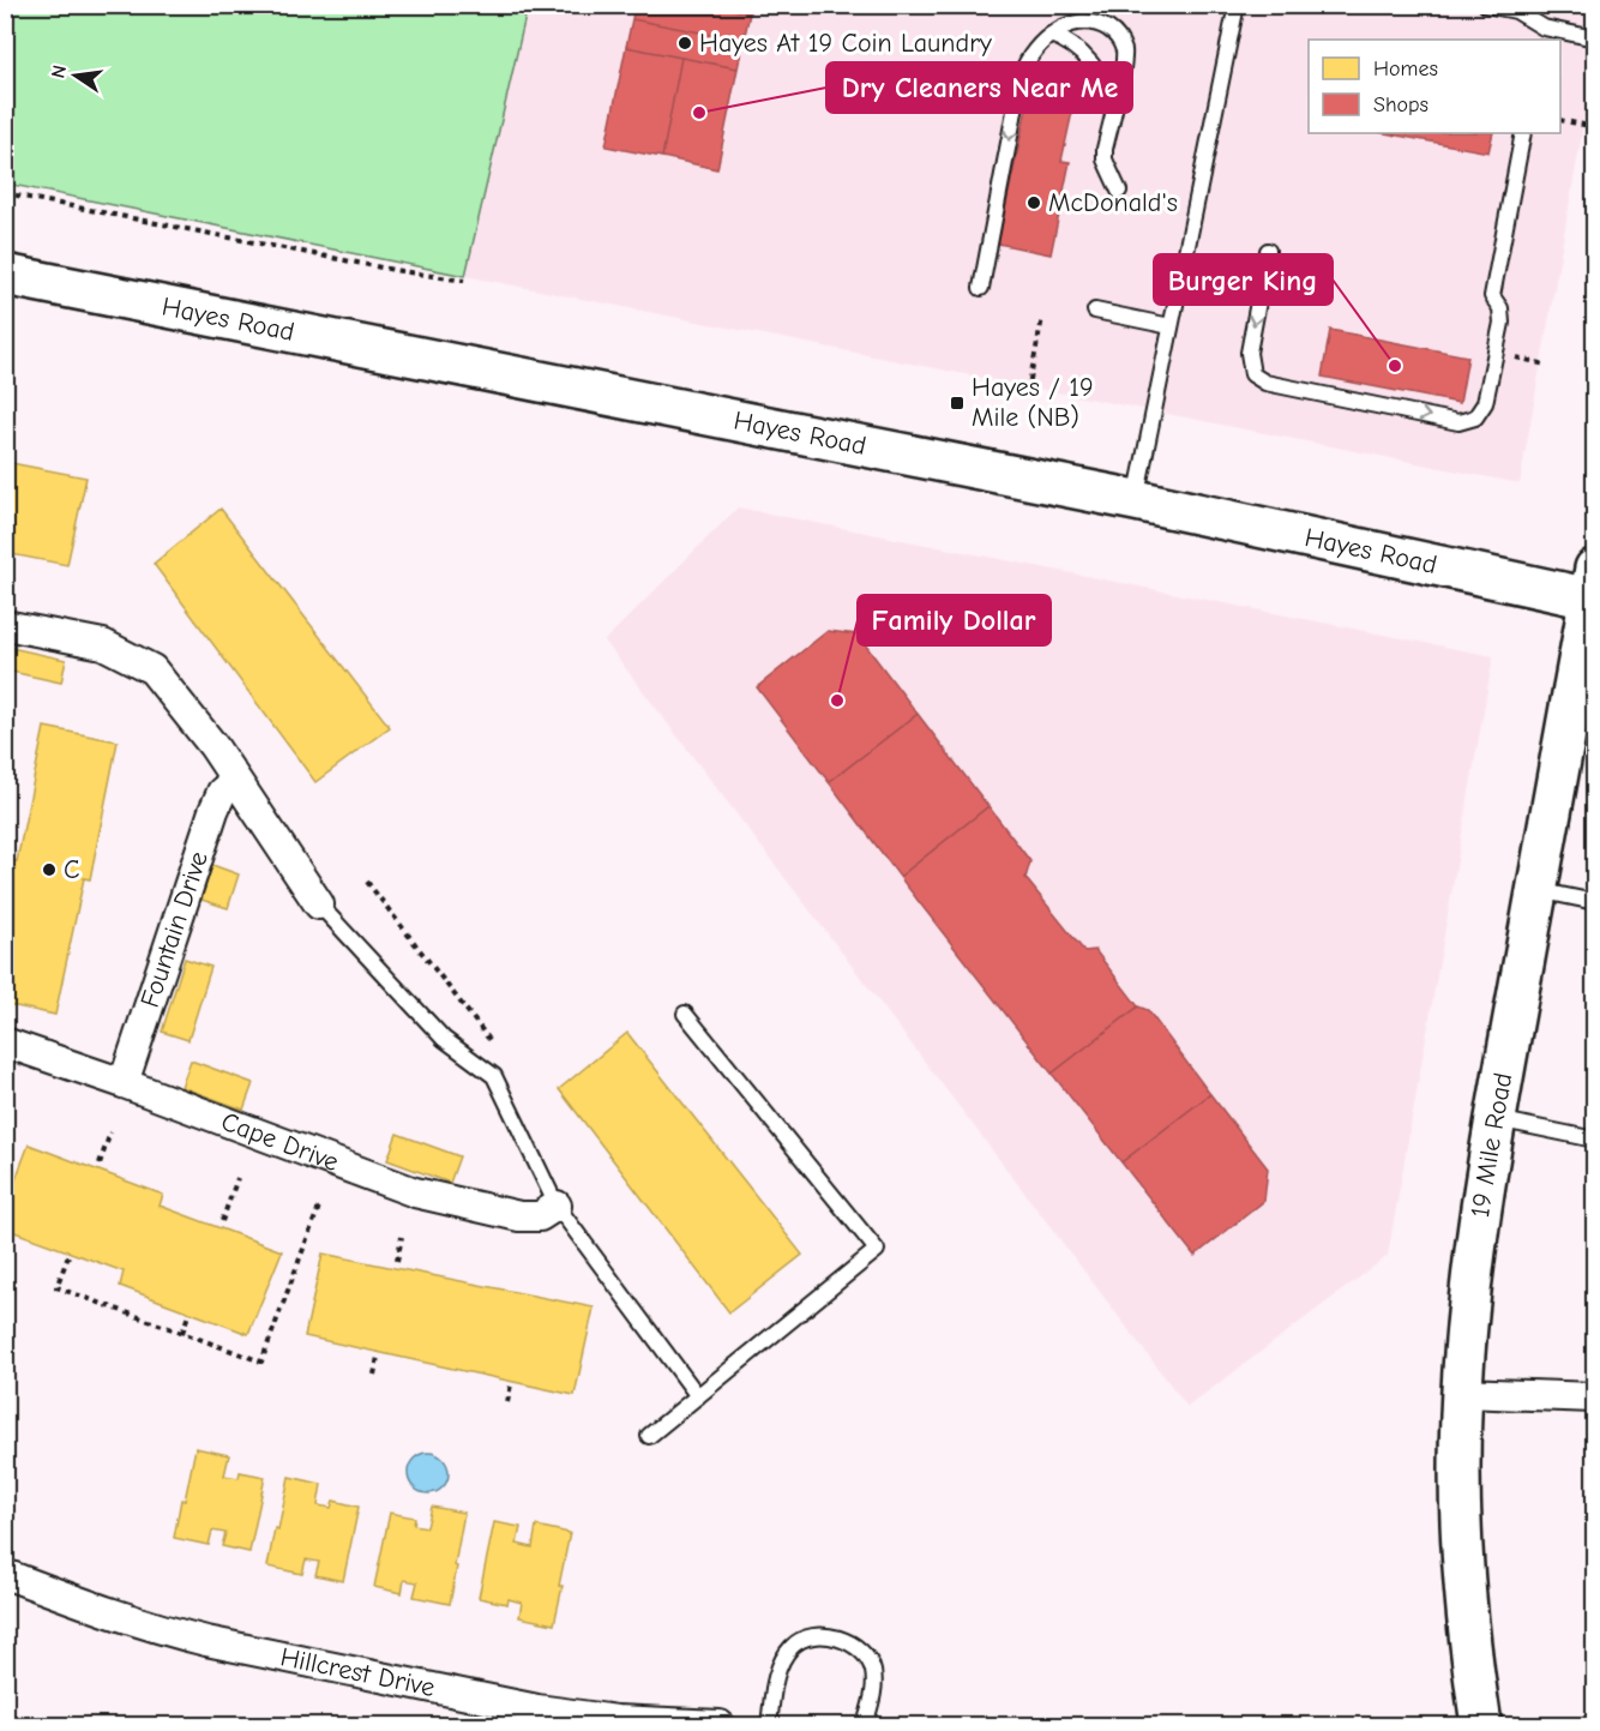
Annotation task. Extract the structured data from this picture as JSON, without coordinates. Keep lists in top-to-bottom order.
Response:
{
  "streets": {
    "street": [
      "Hayes Road",
      "Fountain Drive",
      "Cape Drive",
      "19 Mile Road",
      "Hillcrest Drive"
    ]
  },
  "crossings": [
    ["Hayes Road", "19 Mile Road"],
    ["Fountain Drive", "Cape Drive"]
  ],
  "places": {
    "other": [
      "Hayes At 19 Coin Laundry",
      "Dry Cleaners Near Me",
      "McDonald's",
      "Burger King",
      "Family Dollar",
      "C"
    ],
    "transit": ["Hayes / 19 Mile (NB)"]
  },
  "legend": ["Homes", "Shops"],
  "north": "left"
}
